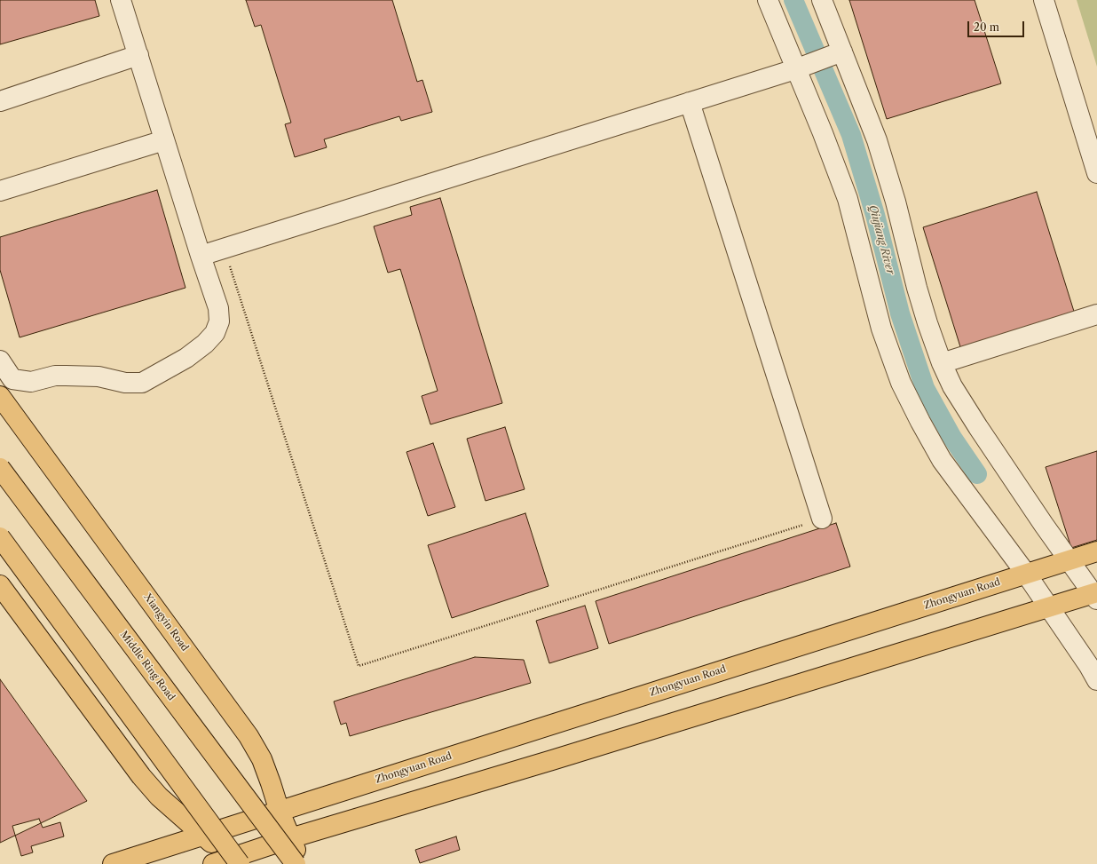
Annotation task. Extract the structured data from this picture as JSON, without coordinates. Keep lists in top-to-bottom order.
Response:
{
  "streets": {
    "main road": ["Zhongyuan Road", "Xiangyin Road", "Middle Ring Road"]
  },
  "crossings": [
    ["Zhongyuan Road", "Xiangyin Road"]
  ],
  "water": ["Qiujiang River"],
  "scale_bar": "20 m"
}
